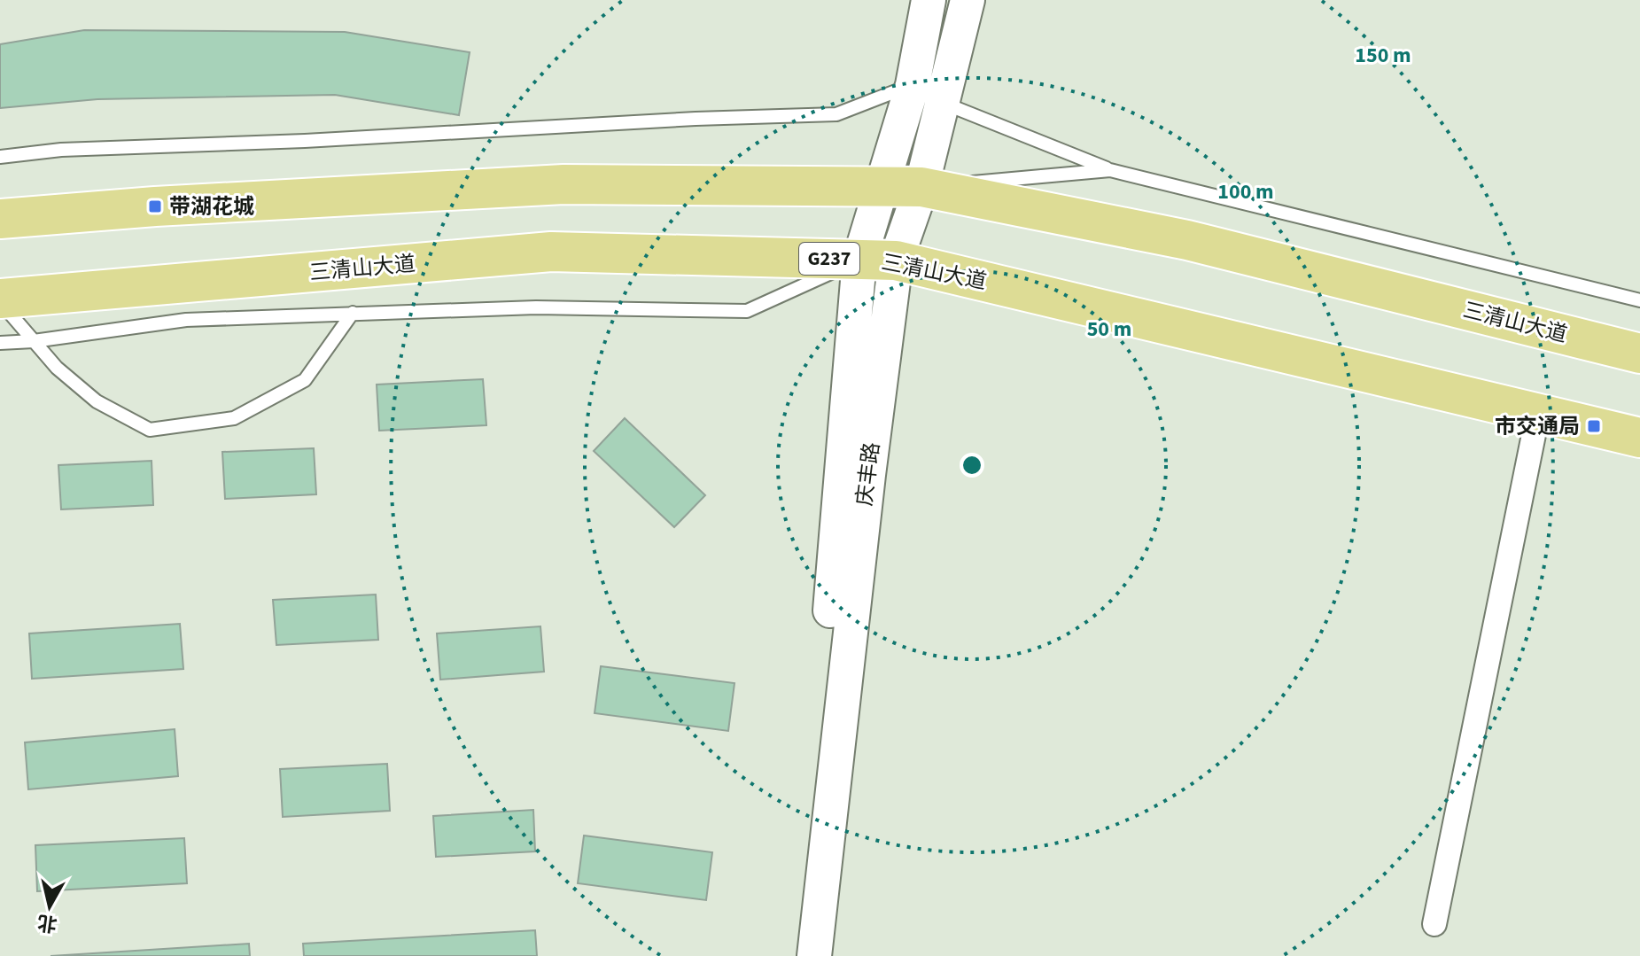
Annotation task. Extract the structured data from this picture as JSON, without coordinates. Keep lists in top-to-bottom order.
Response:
{
  "streets": {
    "highway": ["G237", "三清山大道"],
    "main road": ["庆丰路"]
  },
  "crossings": [
    ["三清山大道", "庆丰路"]
  ],
  "places": {
    "transit": ["带湖花城", "市交通局"]
  },
  "north": "bottom",
  "rings": ["150 m", "100 m", "50 m"]
}
